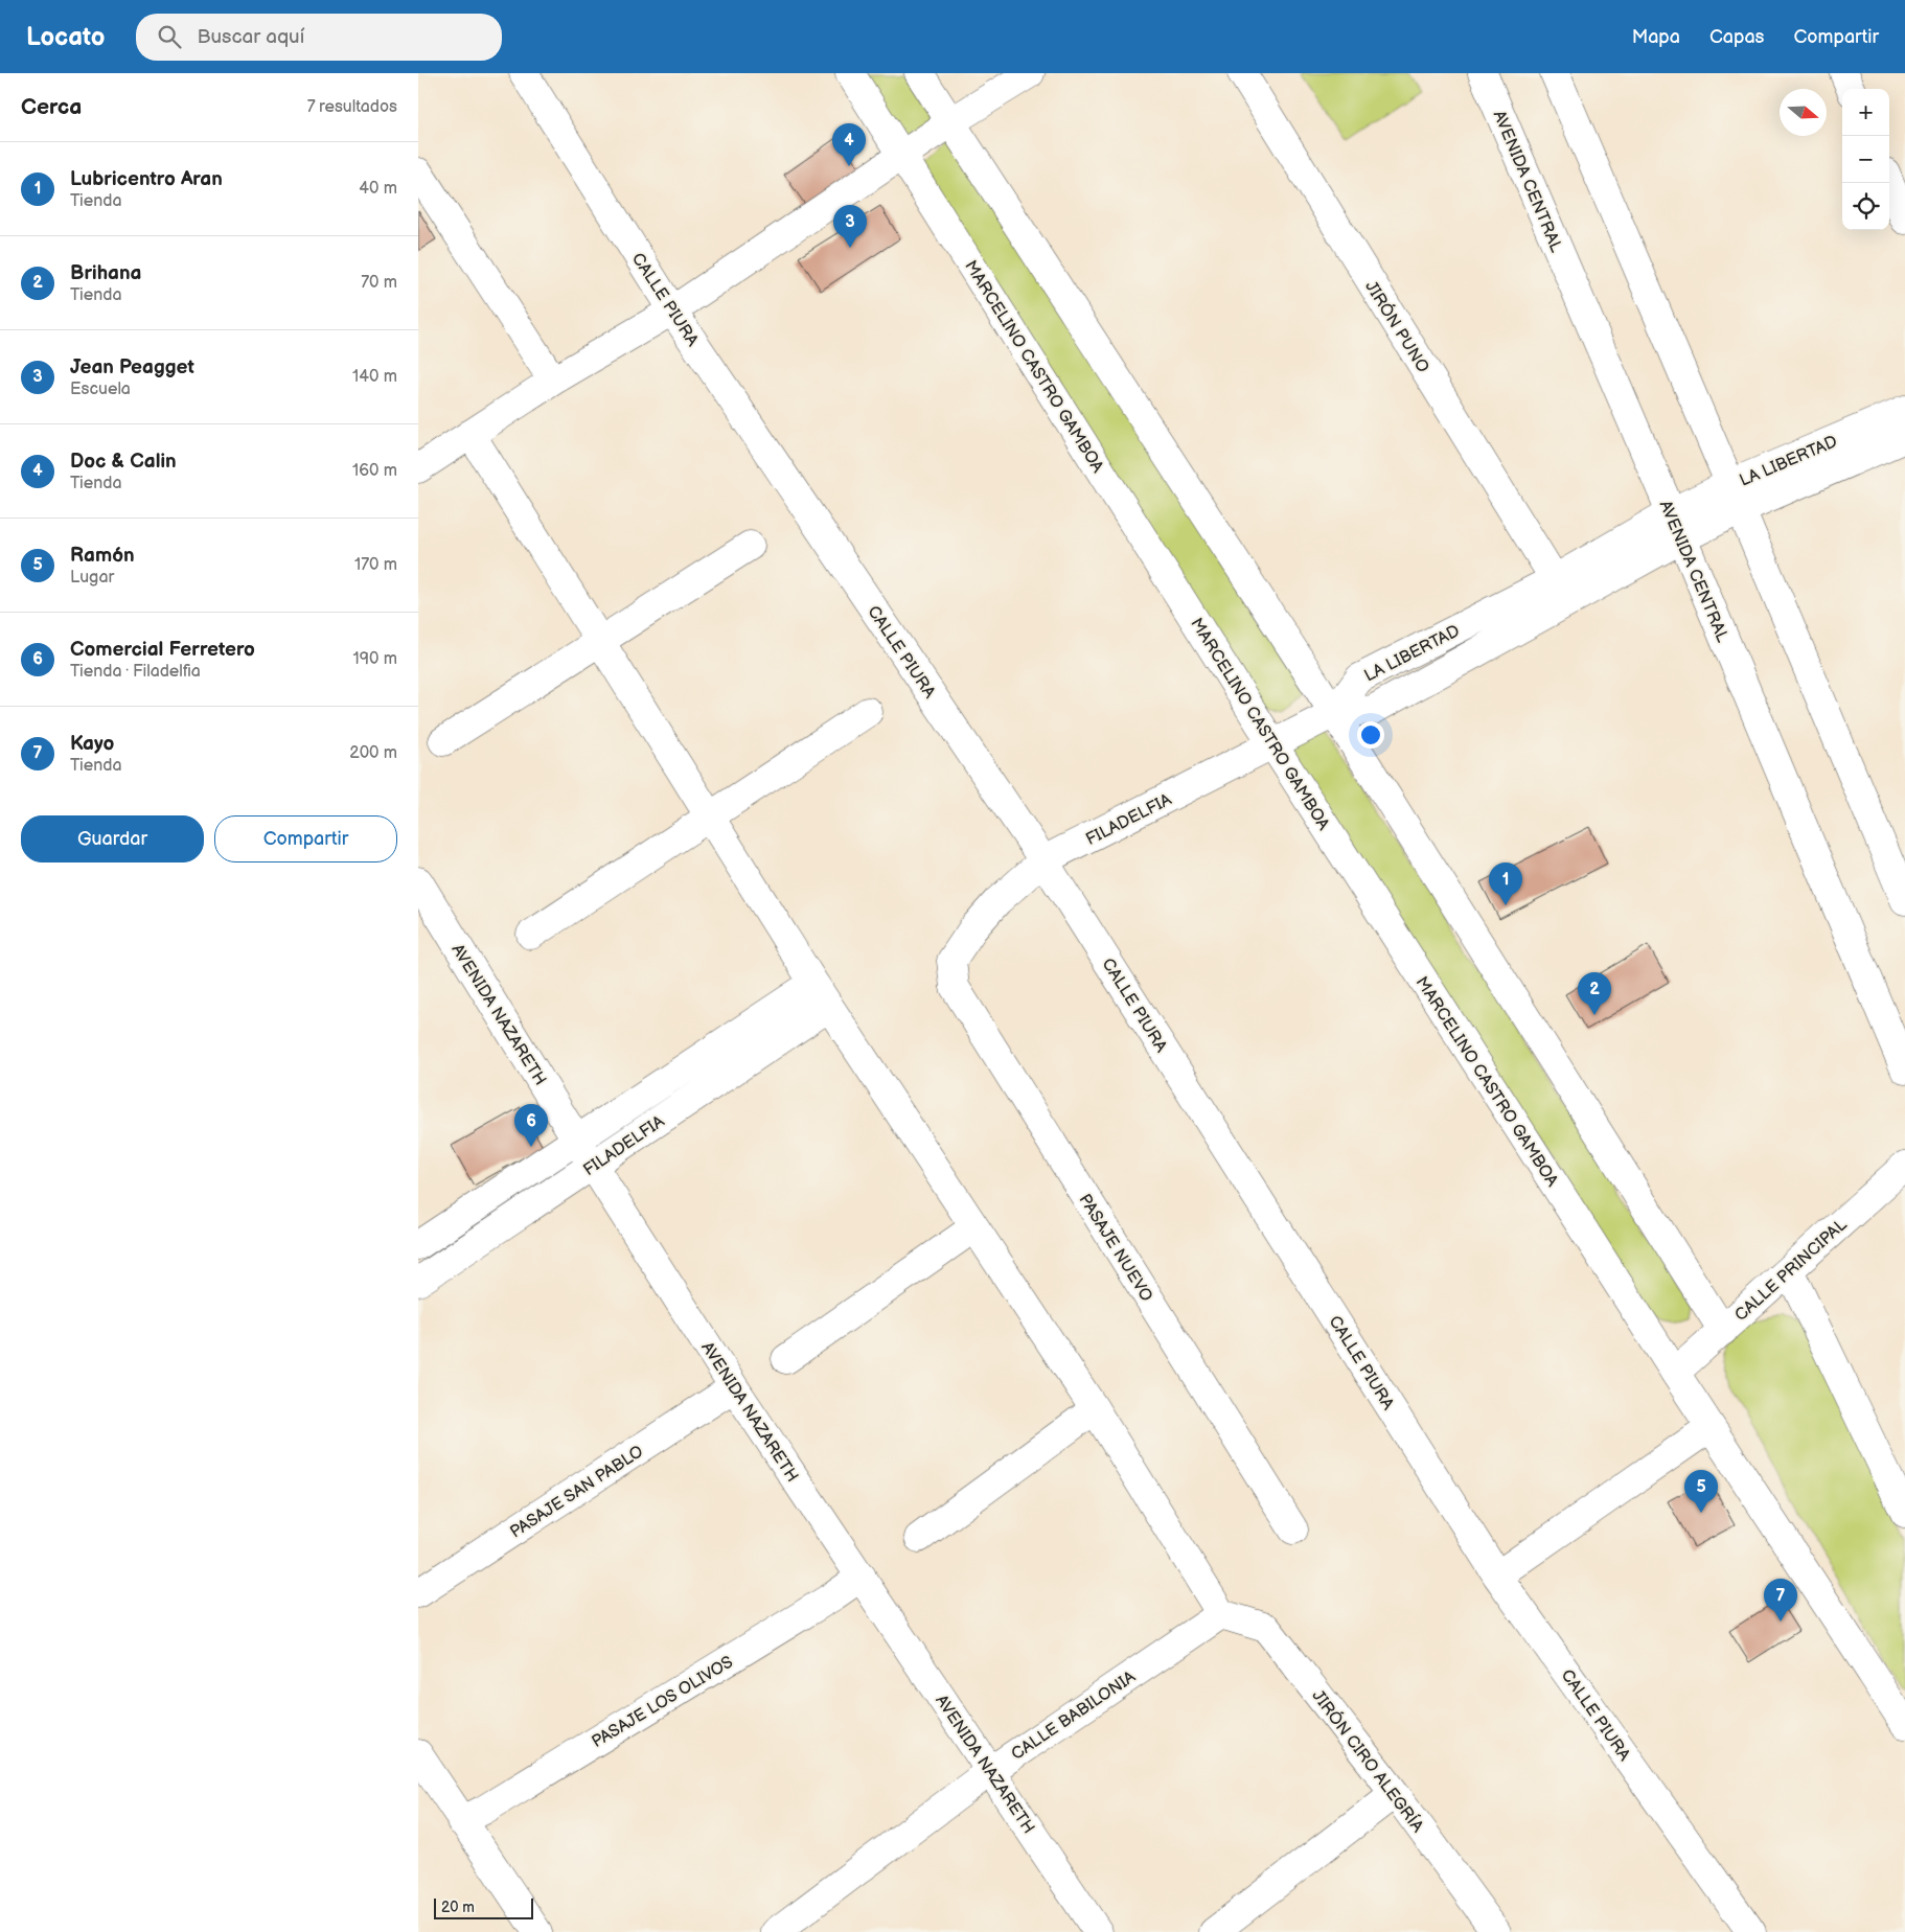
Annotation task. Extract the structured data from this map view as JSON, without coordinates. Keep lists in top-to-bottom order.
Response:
{
  "streets": {
    "street": [
      "AVENIDA CENTRAL",
      "CALLE PIURA",
      "JIRÓN PUNO",
      "MARCELINO CASTRO GAMBOA",
      "LA LIBERTAD",
      "FILADELFIA",
      "AVENIDA NAZARETH",
      "PASAJE NUEVO",
      "CALLE PRINCIPAL",
      "PASAJE SAN PABLO",
      "PASAJE LOS OLIVOS",
      "CALLE BABILONIA",
      "JIRÓN CIRO ALEGRÍA"
    ]
  },
  "crossings": [
    ["AVENIDA CENTRAL", "LA LIBERTAD"],
    ["CALLE PIURA", "FILADELFIA"],
    ["JIRÓN PUNO", "LA LIBERTAD"],
    ["MARCELINO CASTRO GAMBOA", "FILADELFIA"],
    ["MARCELINO CASTRO GAMBOA", "CALLE PRINCIPAL"],
    ["LA LIBERTAD", "FILADELFIA"],
    ["FILADELFIA", "AVENIDA NAZARETH"],
    ["FILADELFIA", "PASAJE NUEVO"],
    ["AVENIDA NAZARETH", "PASAJE SAN PABLO"],
    ["AVENIDA NAZARETH", "PASAJE LOS OLIVOS"],
    ["AVENIDA NAZARETH", "CALLE BABILONIA"],
    ["CALLE BABILONIA", "JIRÓN CIRO ALEGRÍA"]
  ],
  "scale_bar": "20 m",
  "north": "right",
  "page": {
    "header": "Locato",
    "search": "Buscar aquí",
    "nav": ["Mapa", "Capas", "Compartir"],
    "heading": ["Cerca", "7 resultados"],
    "map_buttons": ["+", "−"],
    "pins": [
      "4",
      "3",
      "1",
      "2",
      "6",
      "5",
      "7"
    ],
    "list": [
      {
        "mark": "1",
        "name": "Lubricentro Aran",
        "note": "Tienda",
        "value": "40 m"
      },
      {
        "mark": "2",
        "name": "Brihana",
        "note": "Tienda",
        "value": "70 m"
      },
      {
        "mark": "3",
        "name": "Jean Peagget",
        "note": "Escuela",
        "value": "140 m"
      },
      {
        "mark": "4",
        "name": "Doc & Calin",
        "note": "Tienda",
        "value": "160 m"
      },
      {
        "mark": "5",
        "name": "Ramón",
        "note": "Lugar",
        "value": "170 m"
      },
      {
        "mark": "6",
        "name": "Comercial Ferretero",
        "note": "Tienda · Filadelfia",
        "value": "190 m"
      },
      {
        "mark": "7",
        "name": "Kayo",
        "note": "Tienda",
        "value": "200 m"
      }
    ],
    "buttons": ["Guardar", "Compartir"],
    "scale": "20 m"
  }
}
